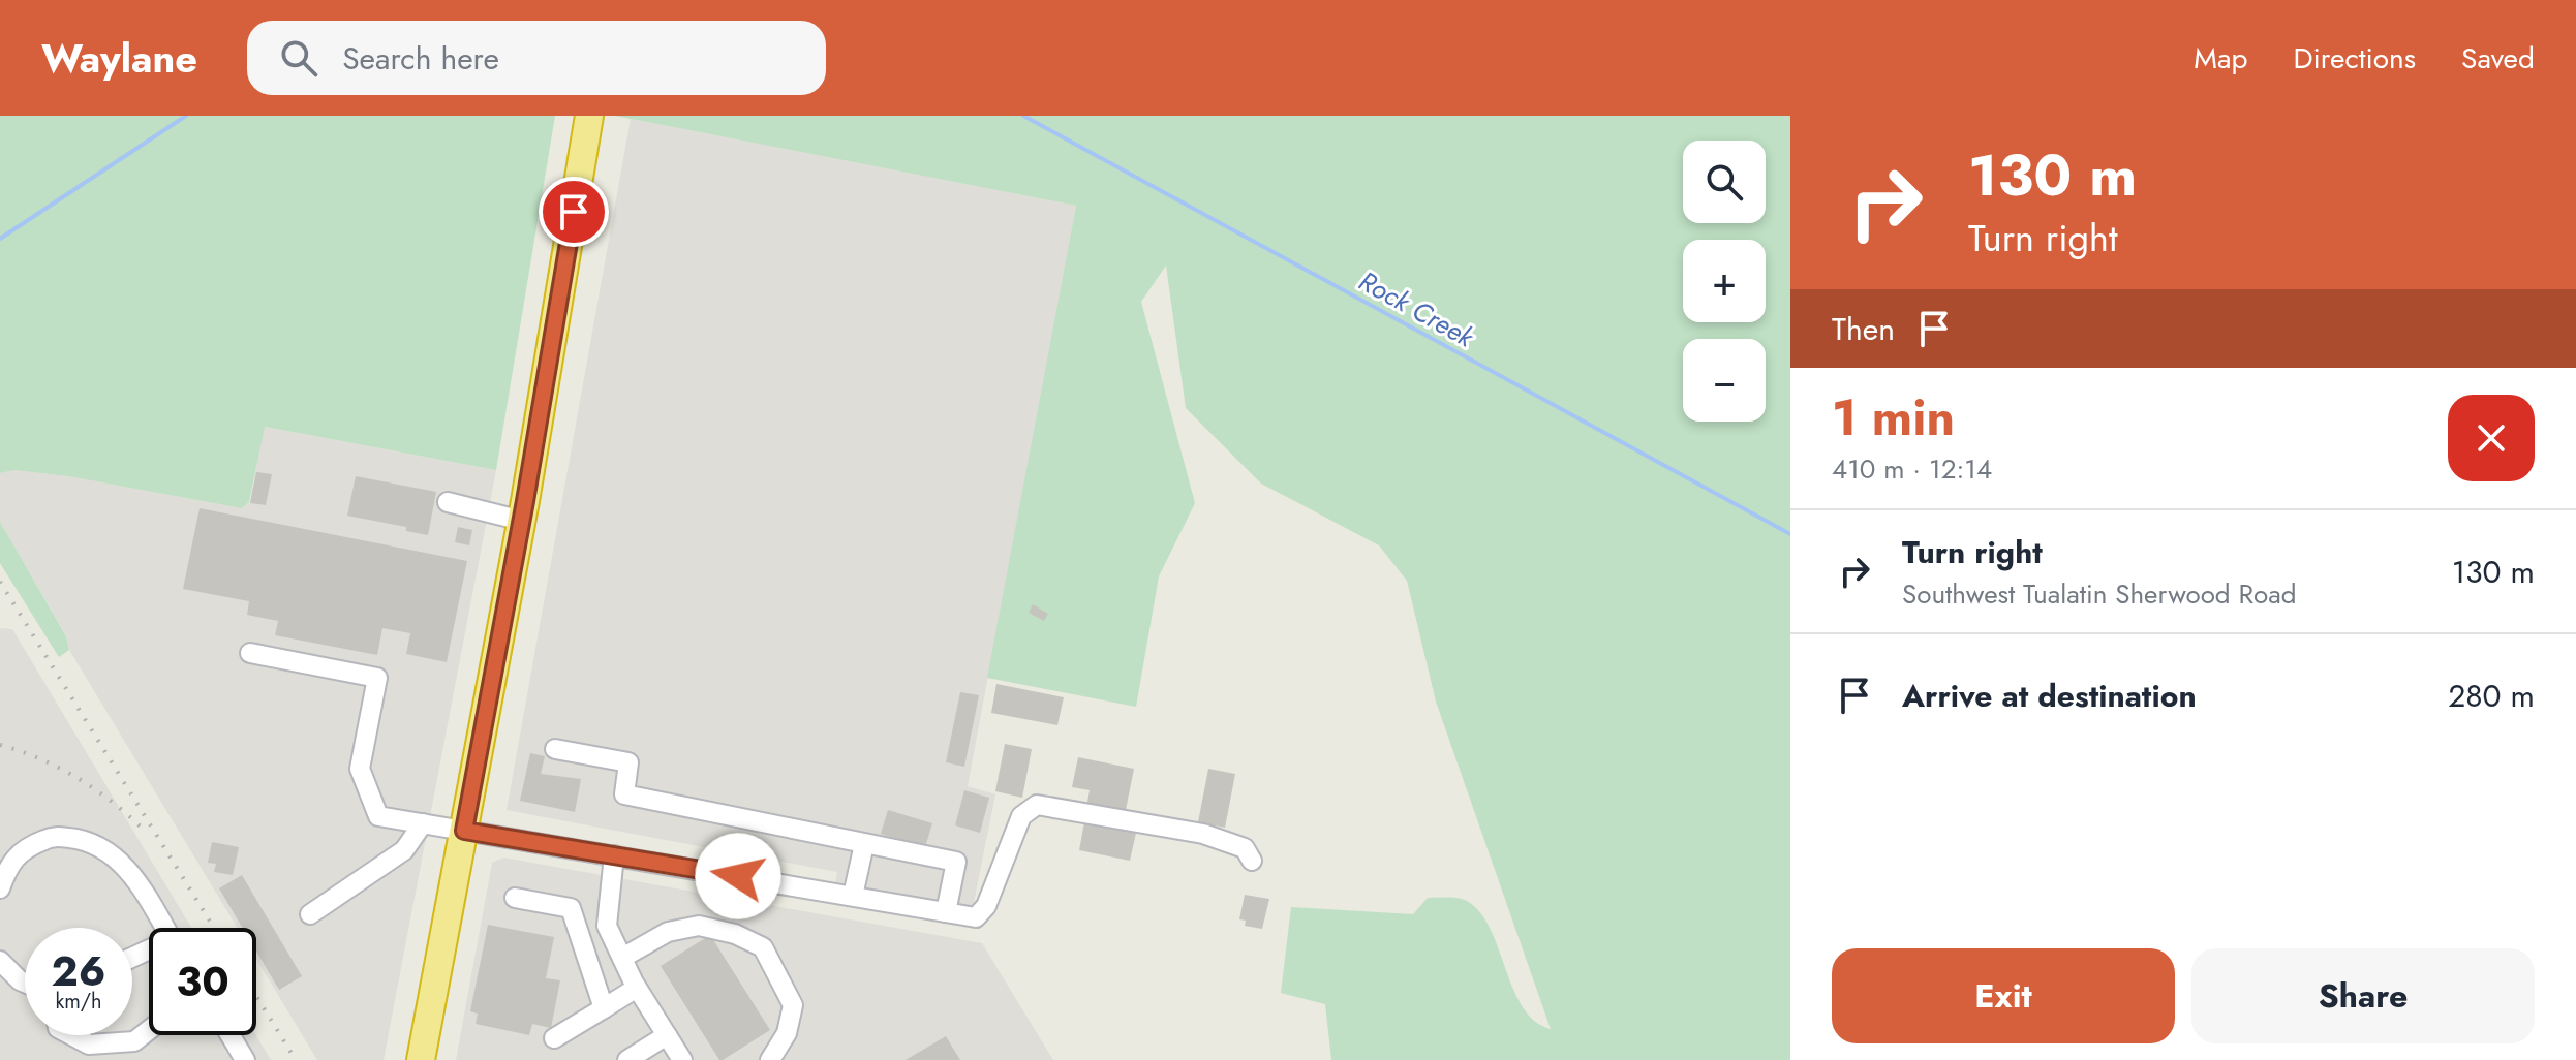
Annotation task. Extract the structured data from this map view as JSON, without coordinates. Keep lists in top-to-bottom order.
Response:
{
  "water": ["Rock Creek"],
  "page": {
    "header": "Waylane",
    "search": "Search here",
    "nav": ["Map", "Directions", "Saved"],
    "turn": ["130 m", "Turn right"],
    "map_buttons": ["+", "−"],
    "then": "Then",
    "heading": ["1 min", "410 m · 12:14"],
    "list": [
      {
        "name": "Turn right",
        "note": "Southwest Tualatin Sherwood Road",
        "value": "130 m"
      },
      {
        "name": "Arrive at destination",
        "value": "280 m"
      }
    ],
    "speed": "26 km/h",
    "limit": "30",
    "buttons": ["Exit", "Share"]
  }
}
